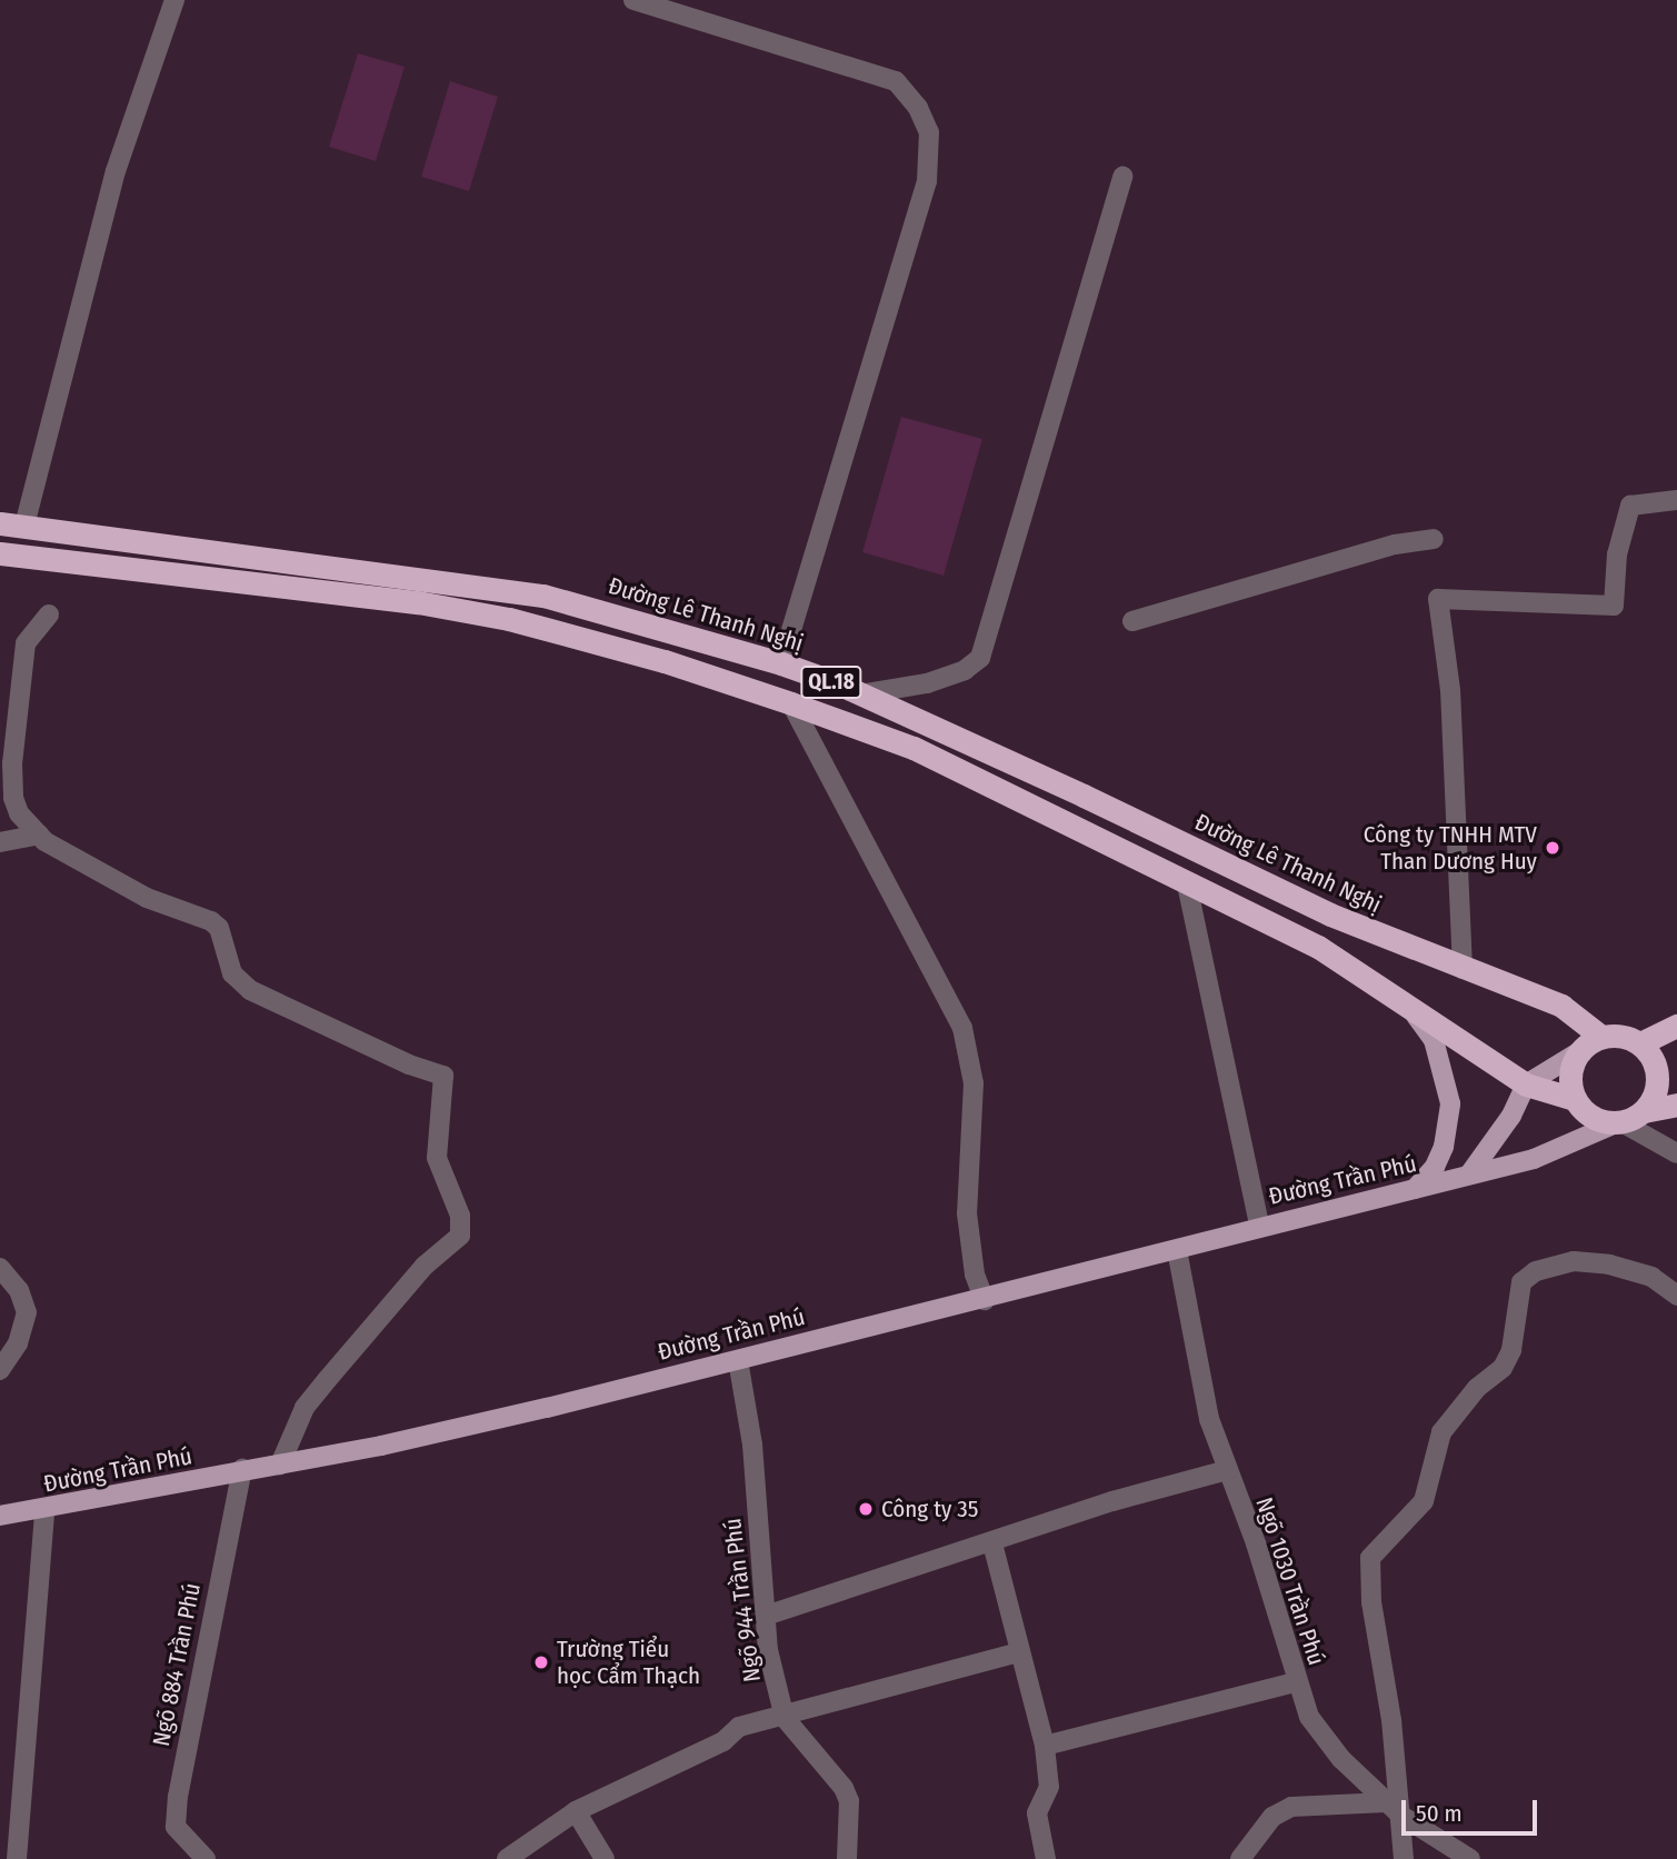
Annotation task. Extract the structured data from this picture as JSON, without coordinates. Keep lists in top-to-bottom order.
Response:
{
  "streets": {
    "highway": ["Đường Lê Thanh Nghị", "QL.18"],
    "main road": ["Đường Trần Phú"],
    "street": ["Ngõ 1030 Trần Phú", "Ngõ 944 Trần Phú", "Ngõ 884 Trần Phú"]
  },
  "crossings": [
    ["Đường Lê Thanh Nghị", "QL.18"],
    ["Đường Lê Thanh Nghị", "Đường Trần Phú"],
    ["QL.18", "Đường Trần Phú"],
    ["Đường Trần Phú", "Ngõ 1030 Trần Phú"],
    ["Đường Trần Phú", "Ngõ 944 Trần Phú"],
    ["Đường Trần Phú", "Ngõ 884 Trần Phú"]
  ],
  "places": ["Công ty TNHH MTV Than Dương Huy", "Công ty 35", "Trường Tiểu học Cẩm Thạch"],
  "scale_bar": "50 m"
}
